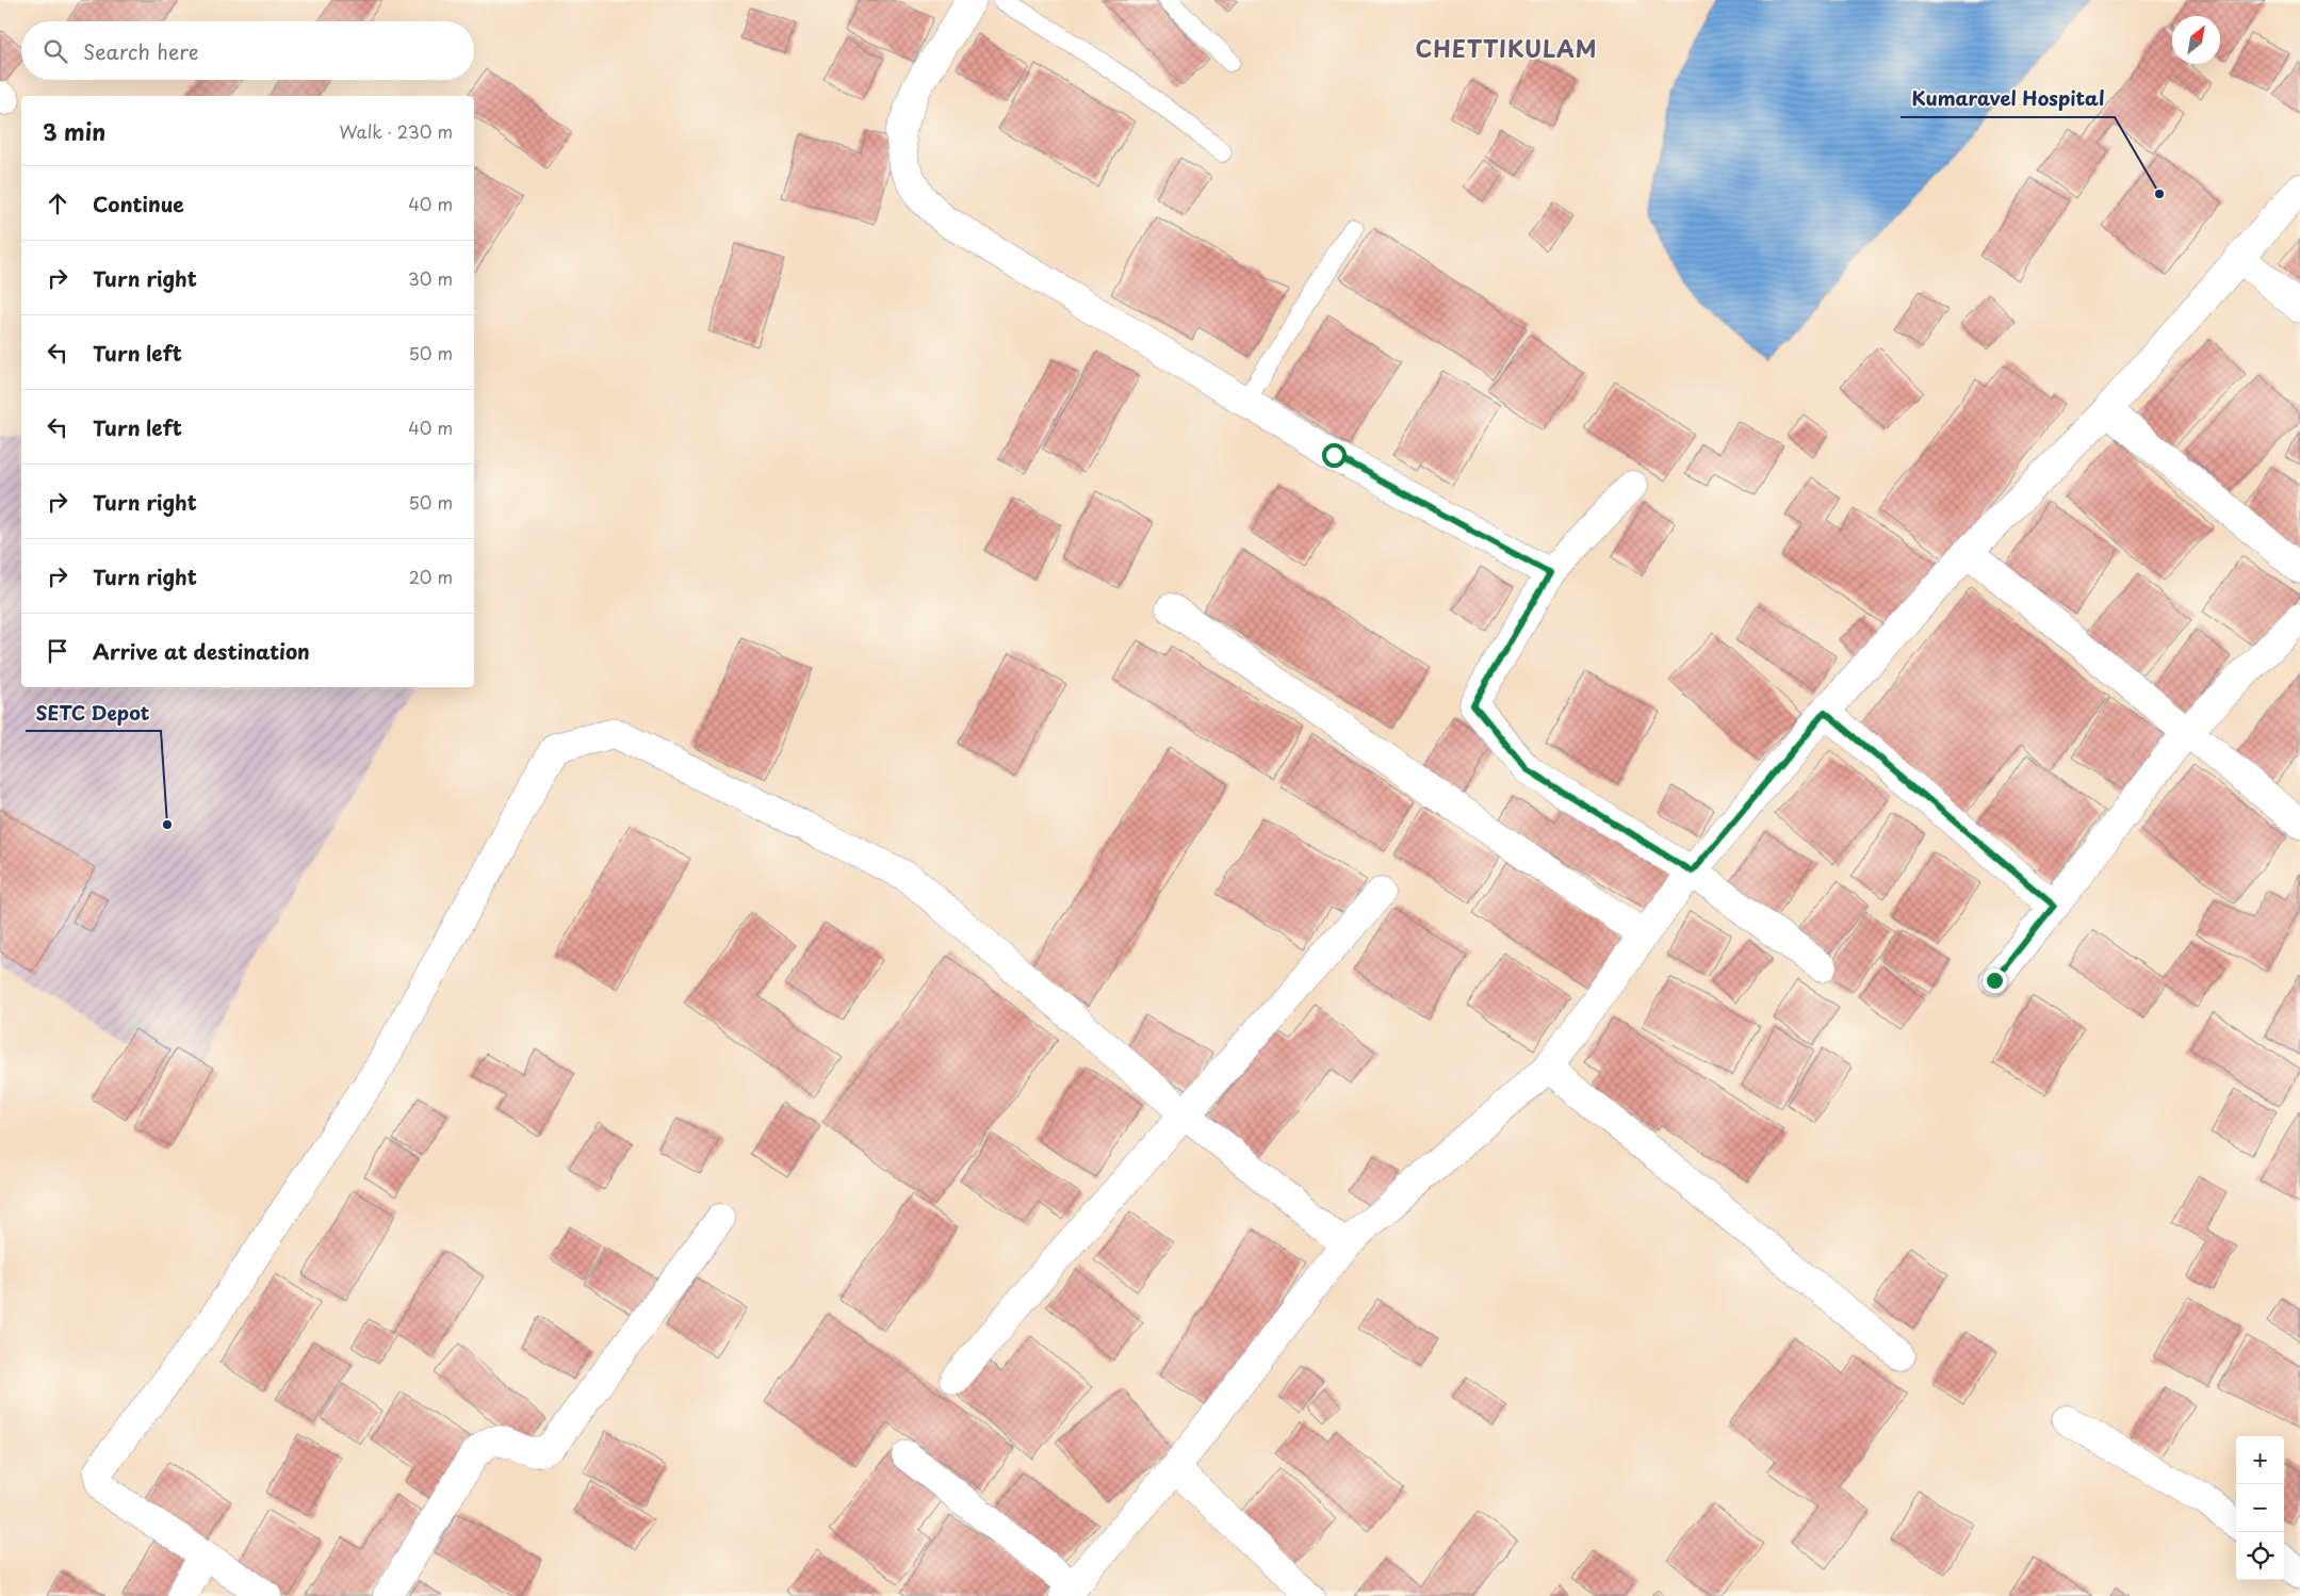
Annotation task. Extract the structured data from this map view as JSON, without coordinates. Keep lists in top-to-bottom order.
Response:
{
  "districts": ["CHETTIKULAM"],
  "places": ["Kumaravel Hospital", "SETC Depot"],
  "north": "top right",
  "page": {
    "search": "Search here",
    "heading": ["3 min", "Walk · 230 m"],
    "list": [
      ["Continue", "40 m"],
      ["Turn right", "30 m"],
      ["Turn left", "50 m"],
      ["Turn left", "40 m"],
      ["Turn right", "50 m"],
      ["Turn right", "20 m"],
      "Arrive at destination"
    ],
    "map_buttons": ["+", "−"]
  }
}
